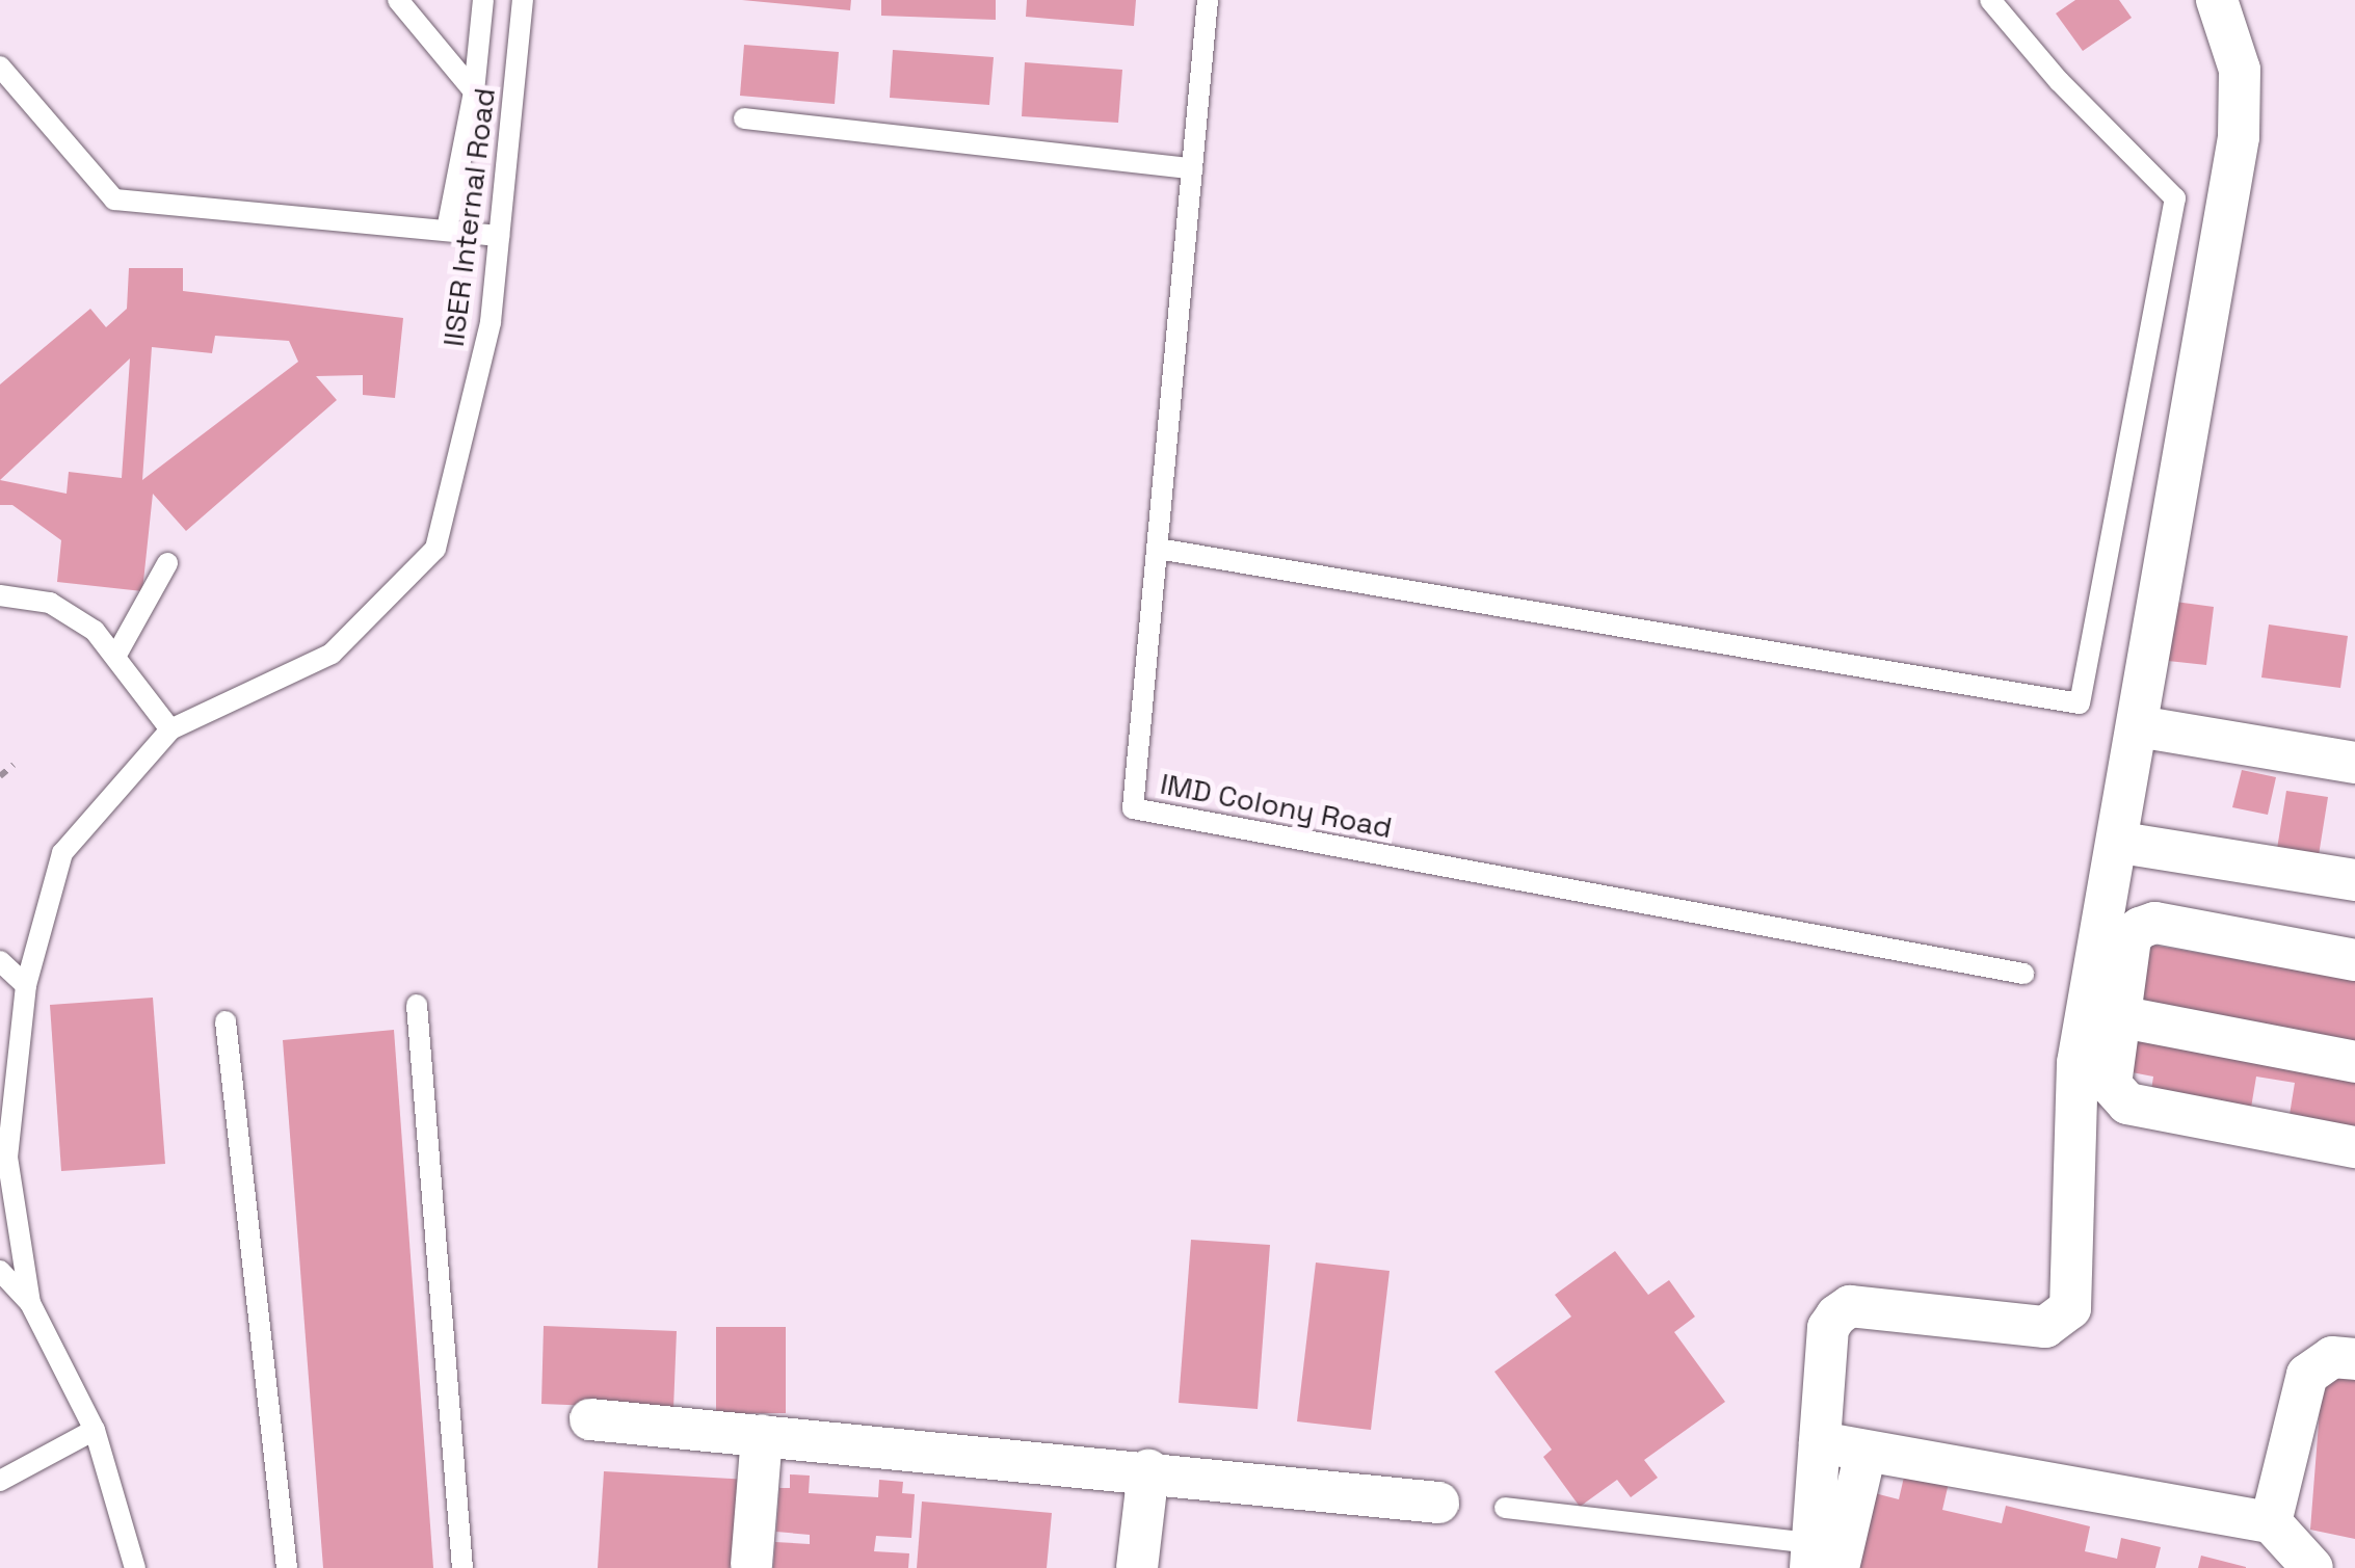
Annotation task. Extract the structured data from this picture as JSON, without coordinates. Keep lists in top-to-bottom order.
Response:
{
  "streets": {
    "lane": ["IISER Internal Road", "IMD Colony Road"]
  }
}
